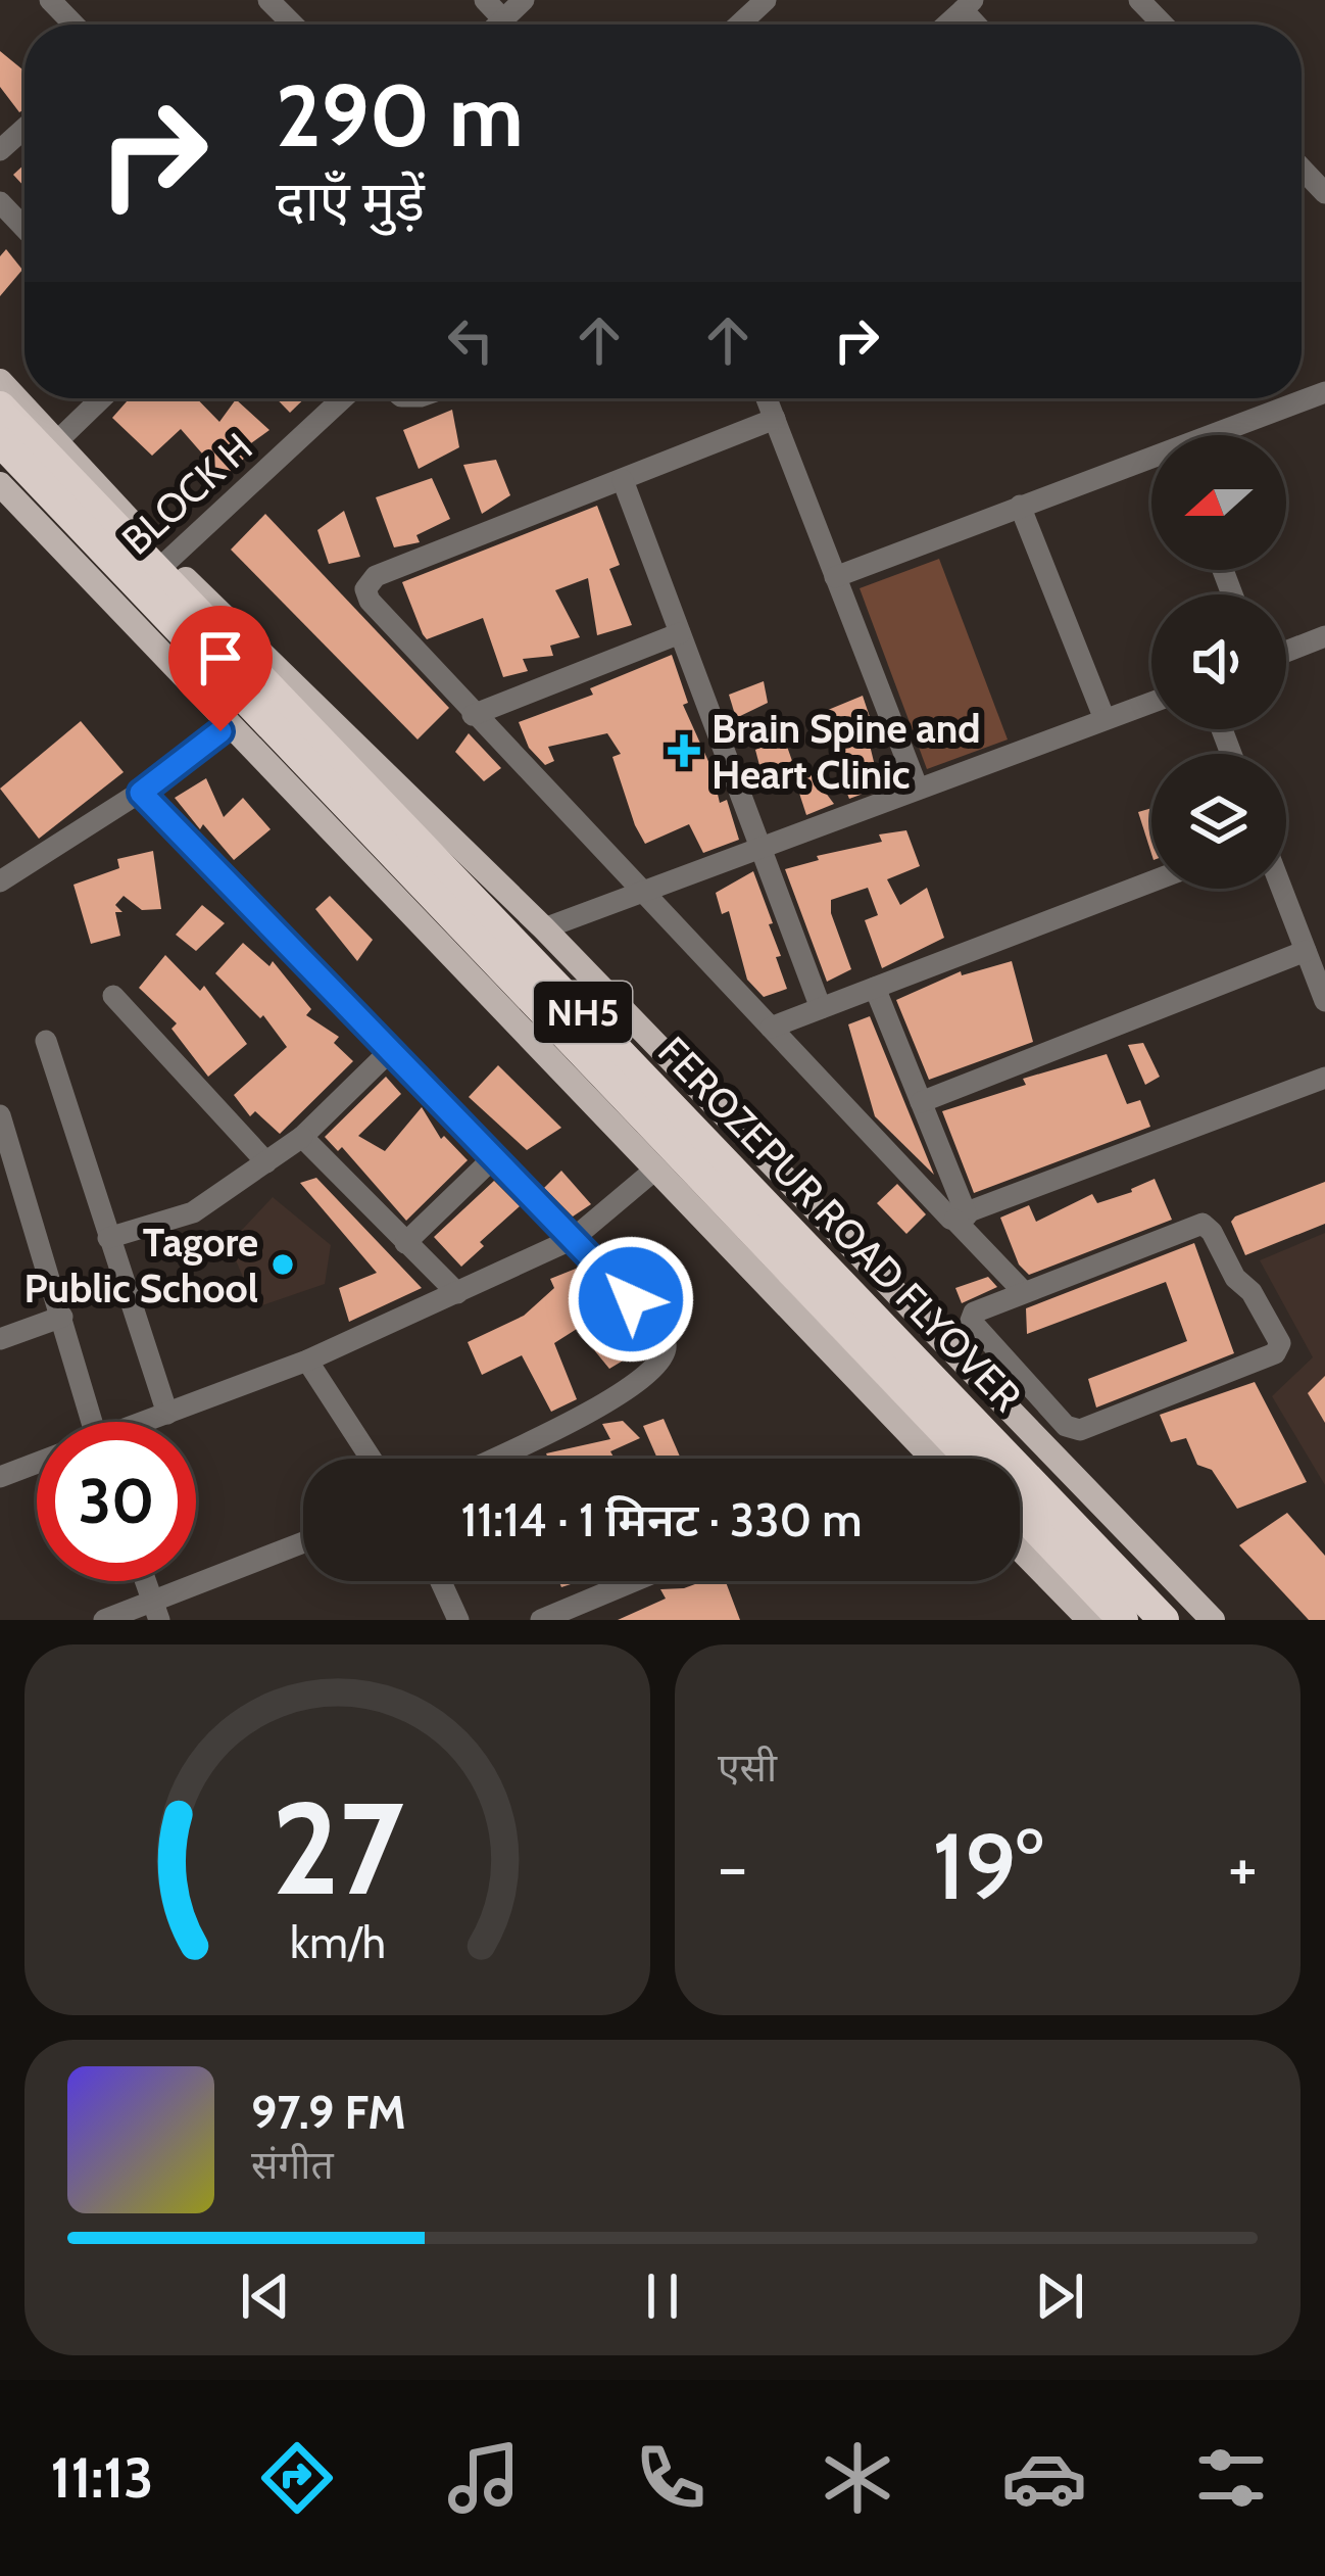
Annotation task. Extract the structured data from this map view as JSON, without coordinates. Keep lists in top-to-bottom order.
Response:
{
  "streets": {
    "highway": ["NH5", "FEROZEPUR ROAD FLYOVER"],
    "street": ["BLOCK H"]
  },
  "places": {
    "health": ["Brain Spine and Heart Clinic"],
    "other": ["Tagore Public School"]
  },
  "north": "left",
  "page": {
    "turn": ["290 m", "दाएँ मुड़ें"],
    "limit": "30",
    "trip": "11:14 · 1 मिनट · 330 m",
    "tile": "एसी",
    "heat": ["−", "19°", "+"],
    "song": ["97.9 FM", "संगीत"],
    "tabs": "11:13",
    "gauge": ["27", "km/h"]
  }
}
